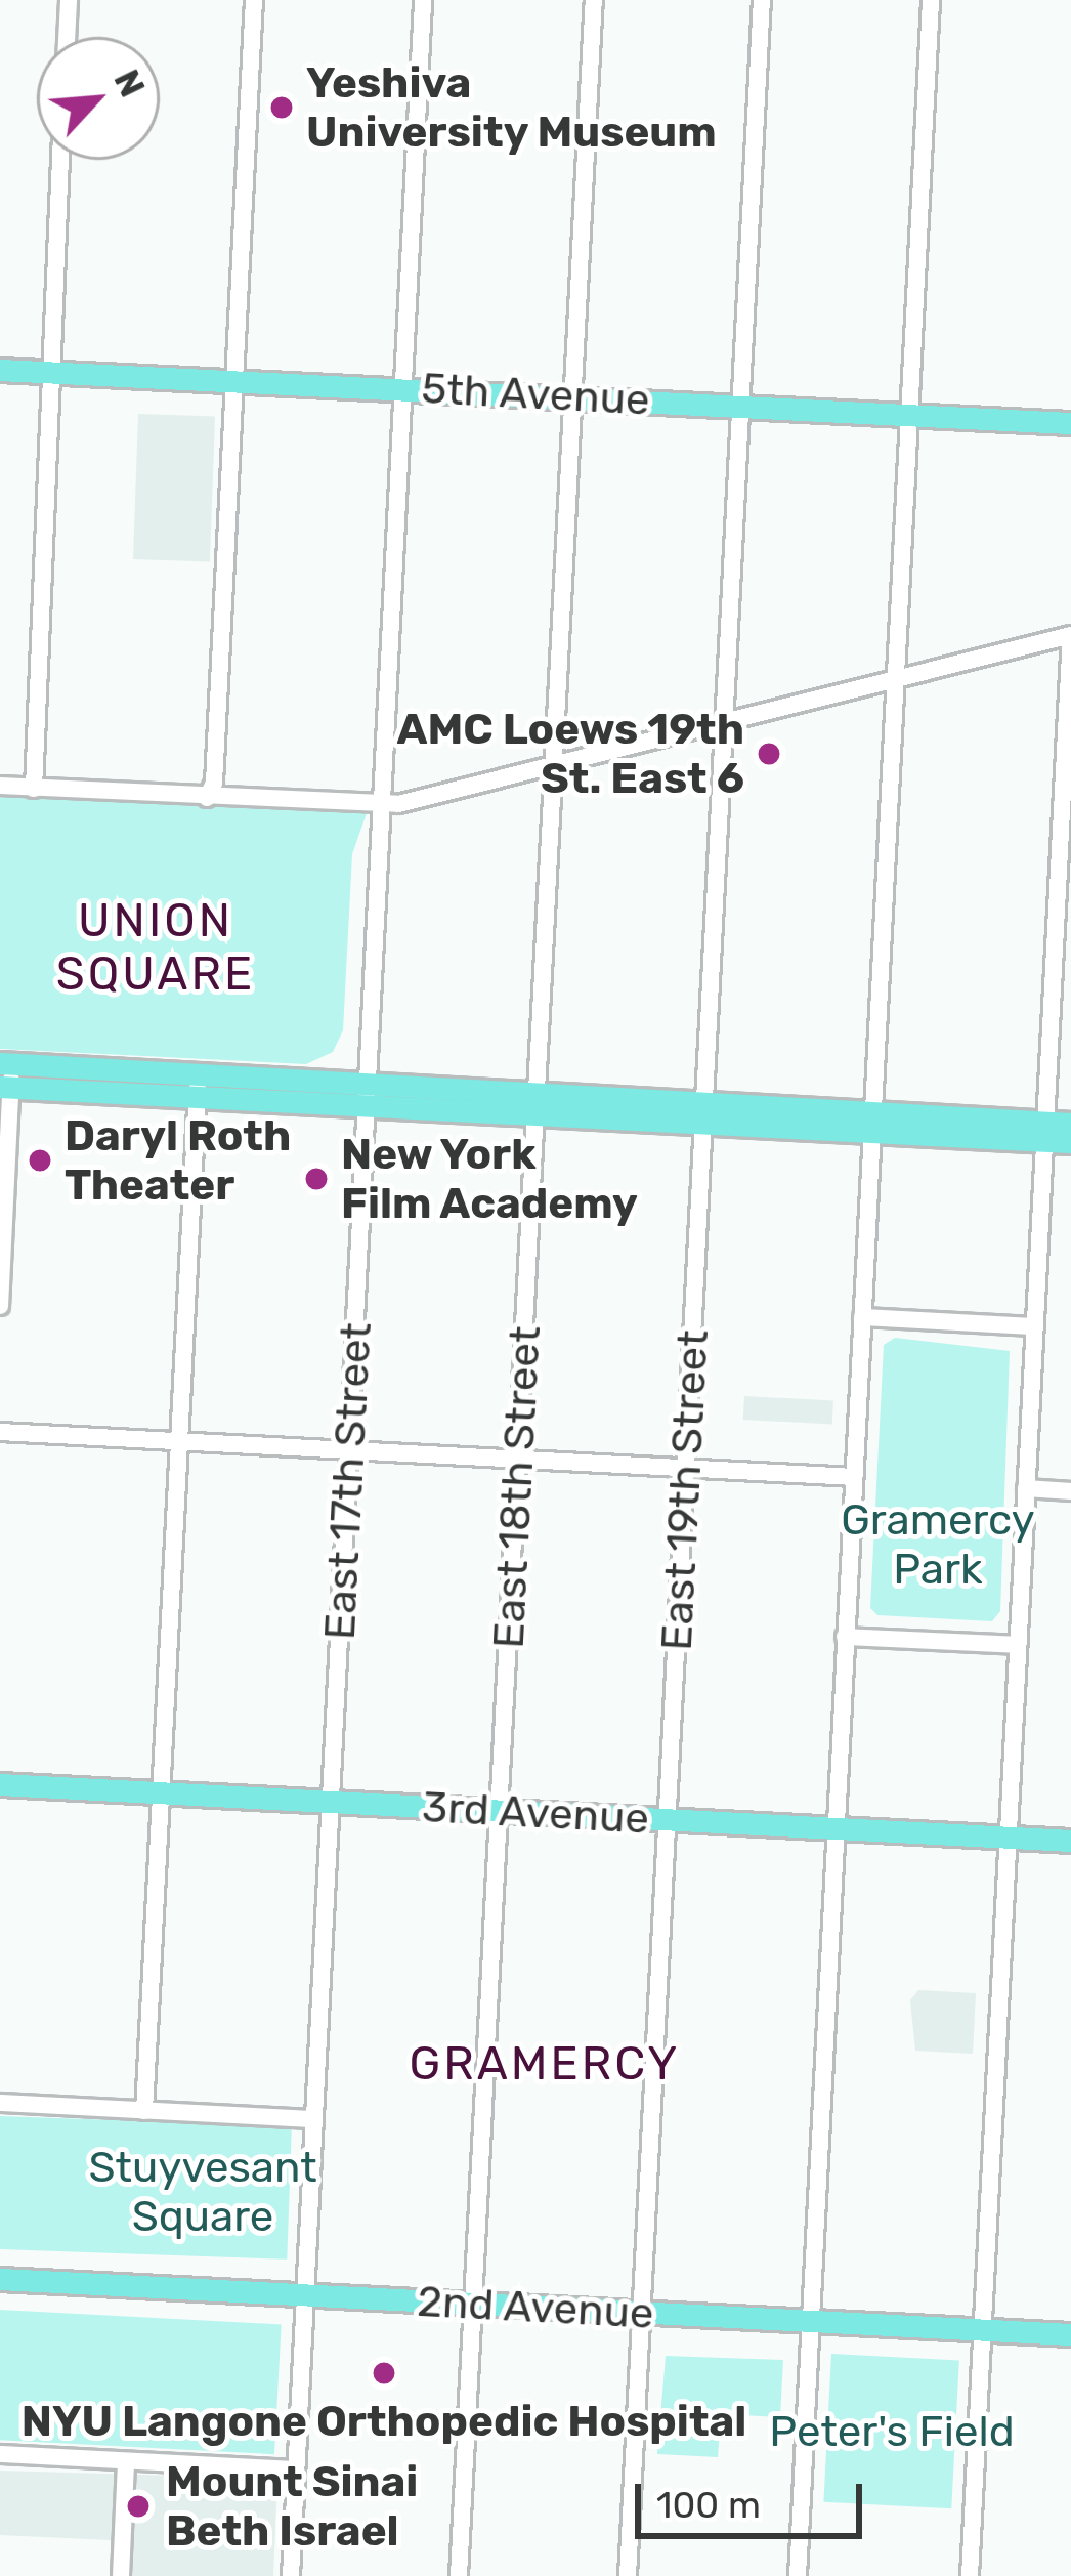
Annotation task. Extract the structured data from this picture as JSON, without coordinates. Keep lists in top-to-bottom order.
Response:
{
  "streets": {
    "main road": ["5th Avenue", "3rd Avenue", "2nd Avenue"],
    "street": ["East 17th Street", "East 18th Street", "East 19th Street"]
  },
  "crossings": [
    ["5th Avenue", "East 17th Street"],
    ["5th Avenue", "East 18th Street"],
    ["5th Avenue", "East 19th Street"],
    ["East 17th Street", "3rd Avenue"],
    ["East 17th Street", "2nd Avenue"],
    ["East 18th Street", "3rd Avenue"],
    ["East 18th Street", "2nd Avenue"],
    ["East 19th Street", "3rd Avenue"],
    ["East 19th Street", "2nd Avenue"]
  ],
  "districts": ["UNION SQUARE", "GRAMERCY"],
  "parks": ["Gramercy Park", "Stuyvesant Square", "Peter's Field"],
  "places": [
    "Yeshiva University Museum",
    "AMC Loews 19th St. East 6",
    "Daryl Roth Theater",
    "New York Film Academy",
    "NYU Langone Orthopedic Hospital",
    "Mount Sinai Beth Israel"
  ],
  "scale_bar": "100 m",
  "north": "top right"
}
